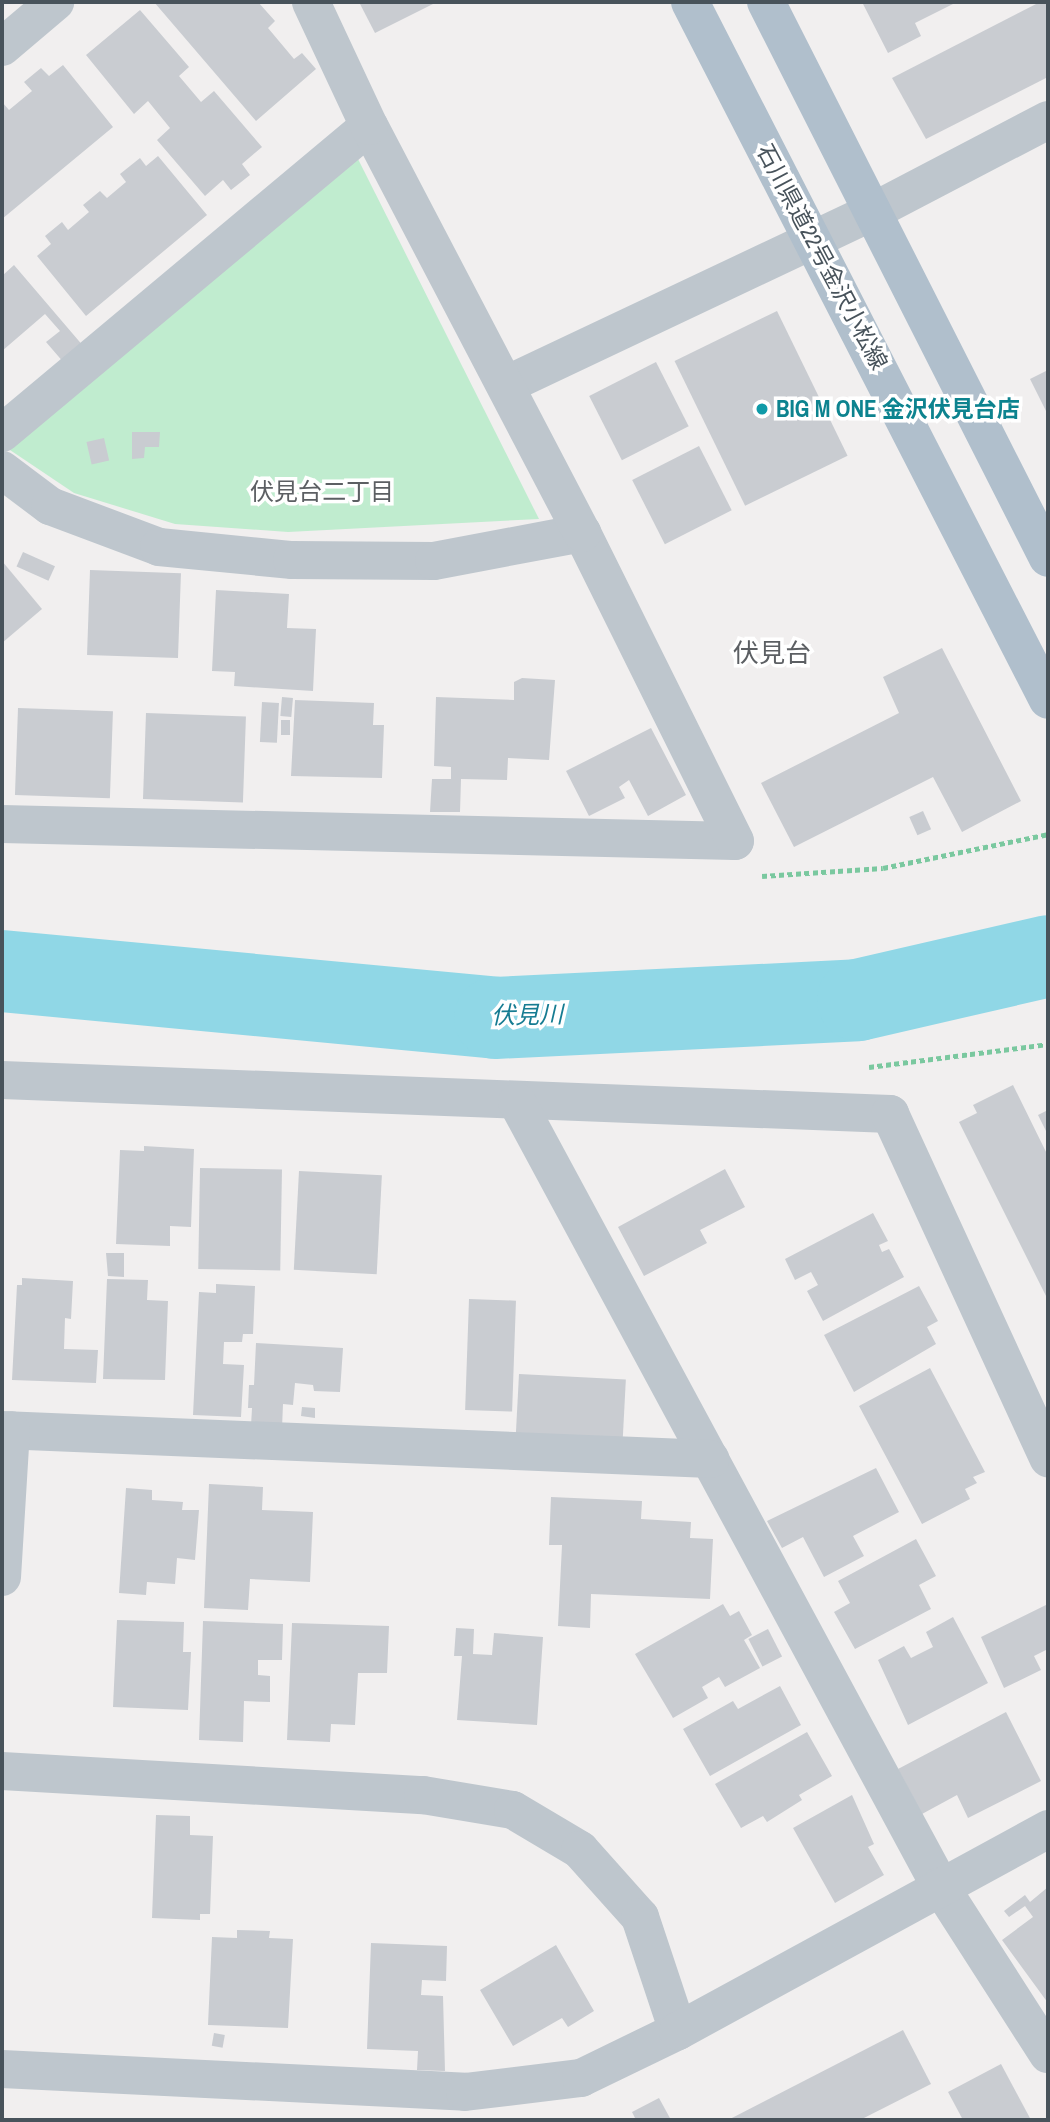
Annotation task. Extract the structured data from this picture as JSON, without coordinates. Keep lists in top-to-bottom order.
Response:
{
  "streets": {
    "main road": ["石川県道22号金沢小松線"]
  },
  "districts": ["伏見台二丁目", "伏見台"],
  "water": ["伏見川"],
  "places": ["BIG M ONE 金沢伏見台店"]
}
